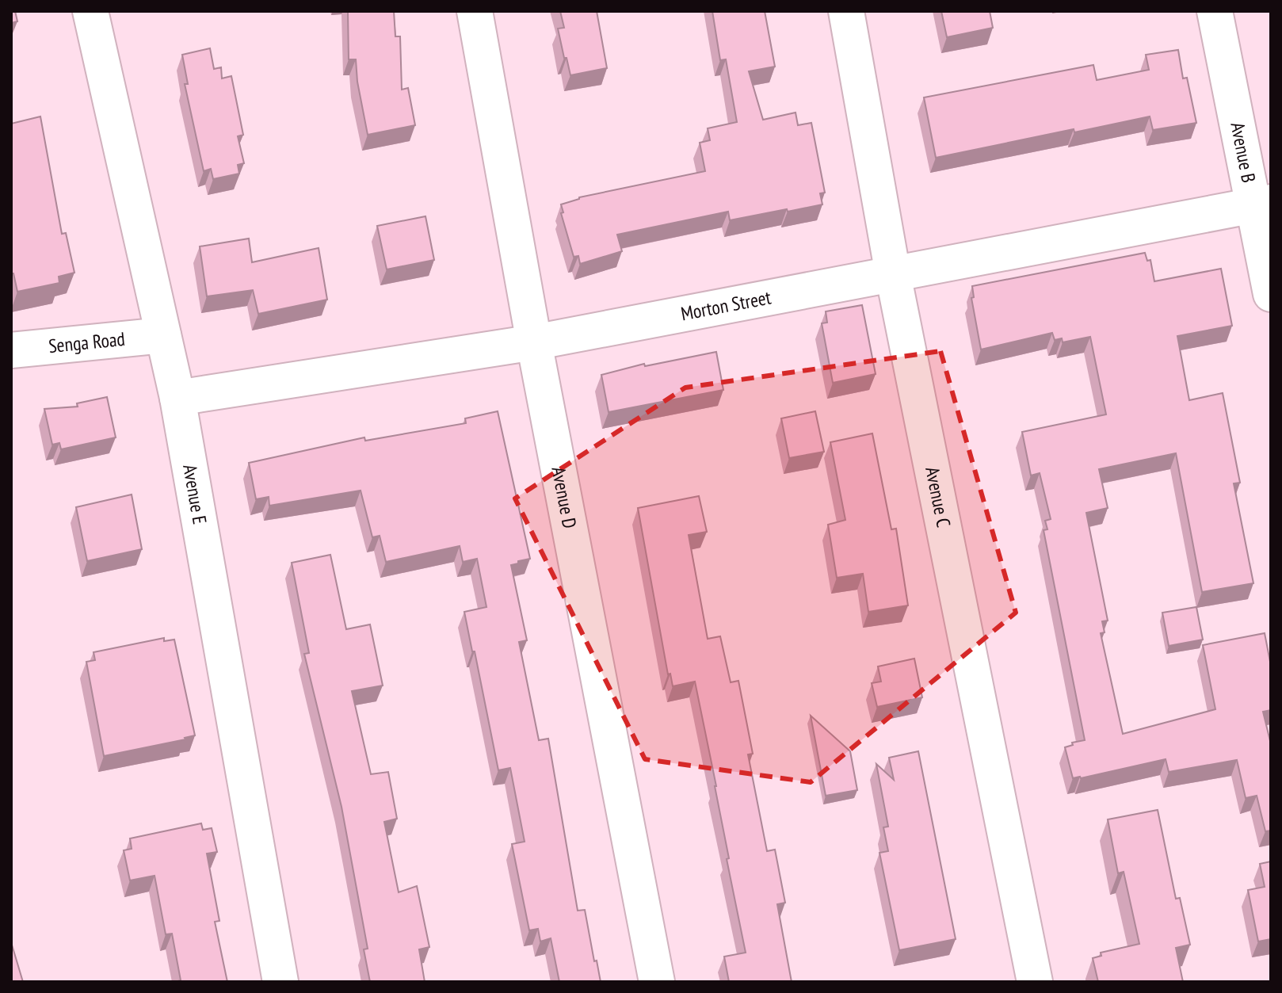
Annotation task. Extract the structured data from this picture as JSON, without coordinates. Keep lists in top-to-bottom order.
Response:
{
  "streets": {
    "street": [
      "Avenue B",
      "Morton Street",
      "Senga Road",
      "Avenue E",
      "Avenue D",
      "Avenue C"
    ]
  },
  "crossings": [
    ["Avenue B", "Morton Street"],
    ["Morton Street", "Avenue E"],
    ["Morton Street", "Avenue D"],
    ["Morton Street", "Avenue C"],
    ["Senga Road", "Avenue E"]
  ]
}
